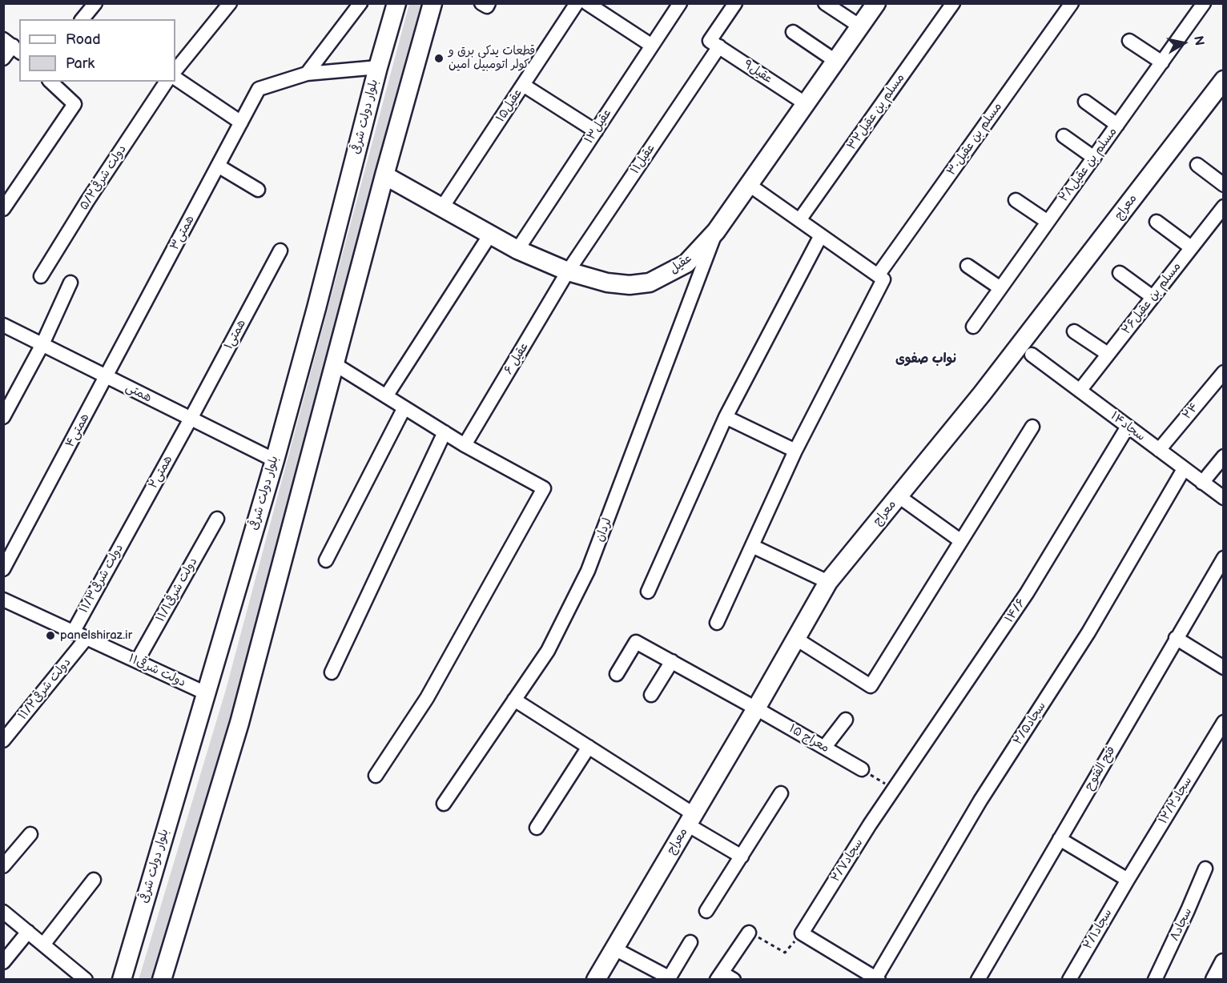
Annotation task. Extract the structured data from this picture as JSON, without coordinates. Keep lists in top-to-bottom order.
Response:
{
  "streets": {
    "main road": ["بلوار دولت شرقی", "معراج", "عقیل"],
    "street": [
      "عقیل۹",
      "عقیل۱۵",
      "مسلم بن عقیل۳۲",
      "عقیل۱۳",
      "مسلم بن عقیل۳۰",
      "عقیل۱۱",
      "مسلم بن عقیل۲۸",
      "۵/۲دولت شرقی",
      "۳همتی",
      "مسلم بن عقیل۲۶",
      "۱همتی",
      "عقیل ۶",
      "همتی",
      "۲۴",
      "۱۴سجاد",
      "۴همتی",
      "۲همتی",
      "لردان",
      "۱۱/۳دولت شرقی",
      "۱۱/۱دولت شرقی",
      "۱۴/۶",
      "۱۱دولت شرقی",
      "۱۱/۲دولت شرقی",
      "۲/۵سجاد",
      "معراج ۱۵",
      "فتح الفتوح",
      "۱۲/۲سجاد",
      "سجاد۲/۷",
      "۸سجاد",
      "۲/۱سجاد"
    ]
  },
  "crossings": [
    ["عقیل۹", "عقیل۱۱"],
    ["عقیل۹", "عقیل"],
    ["عقیل۱۵", "عقیل"],
    ["بلوار دولت شرقی", "همتی"],
    ["بلوار دولت شرقی", "۱۱دولت شرقی"],
    ["عقیل۱۳", "عقیل"],
    ["عقیل۱۱", "عقیل"],
    ["عقیل۱۱", "عقیل ۶"],
    ["معراج", "معراج ۱۵"],
    ["۳همتی", "همتی"],
    ["۳همتی", "۴همتی"],
    ["عقیل", "عقیل ۶"],
    ["عقیل", "لردان"],
    ["مسلم بن عقیل۲۶", "۱۴سجاد"],
    ["۱همتی", "همتی"],
    ["۱همتی", "۲همتی"],
    ["همتی", "۴همتی"],
    ["همتی", "۲همتی"],
    ["۲۴", "۱۴سجاد"],
    ["۱۴سجاد", "۱۴/۶"],
    ["۱۴سجاد", "۲/۵سجاد"],
    ["۲همتی", "۱۱/۳دولت شرقی"],
    ["۱۱/۳دولت شرقی", "۱۱دولت شرقی"],
    ["۱۱/۱دولت شرقی", "۱۱دولت شرقی"],
    ["۱۴/۶", "سجاد۲/۷"],
    ["۱۱دولت شرقی", "۱۱/۲دولت شرقی"],
    ["۱۲/۲سجاد", "۲/۱سجاد"]
  ],
  "districts": ["نواب صفوی"],
  "places": ["قطعات یدکی برق و کولر اتومبیل امین", "panelshiraz.ir"],
  "legend": ["Road", "Park"],
  "north": "right"
}
